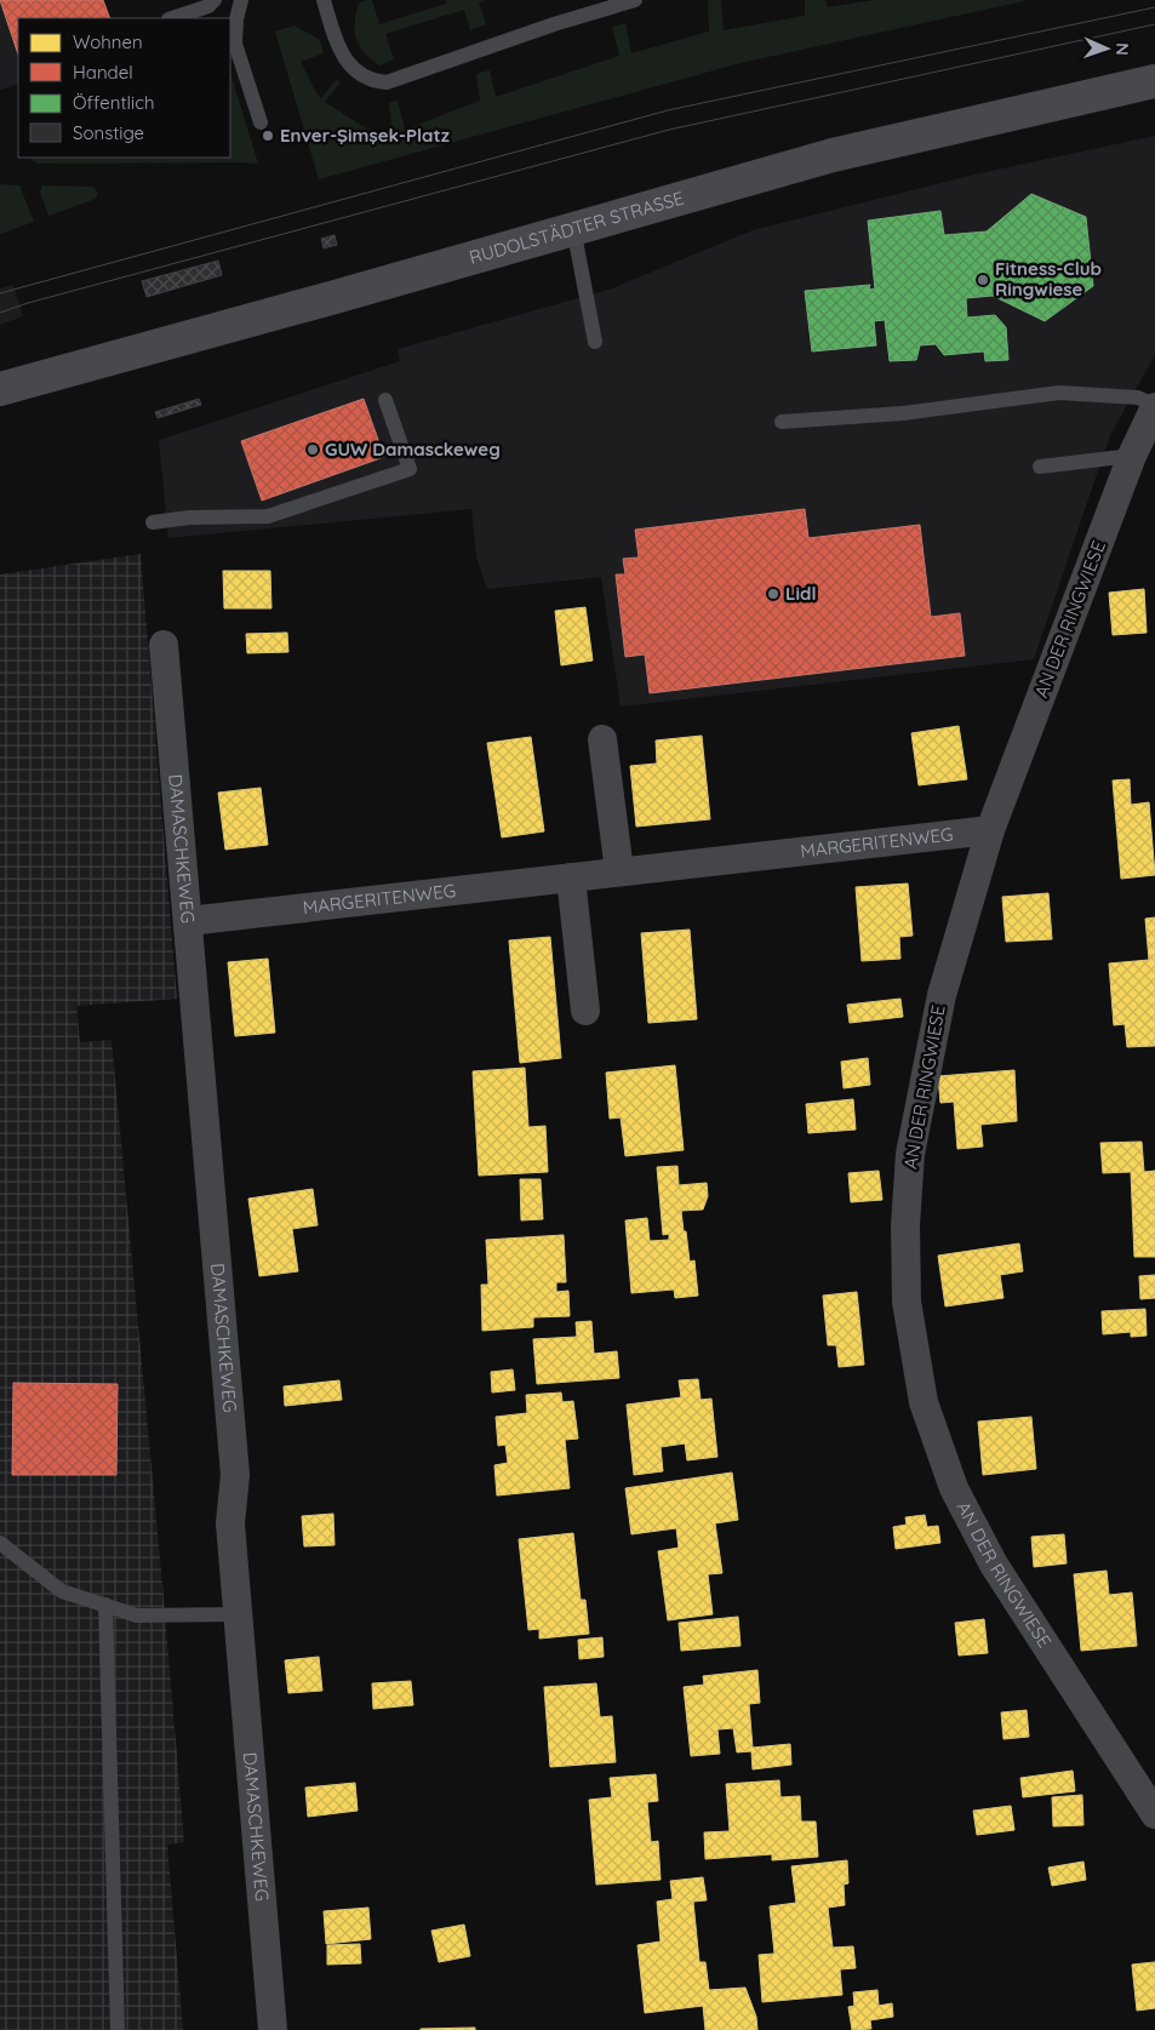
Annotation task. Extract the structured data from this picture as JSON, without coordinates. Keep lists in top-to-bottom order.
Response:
{
  "streets": {
    "main road": ["RUDOLSTÄDTER STRASSE"],
    "street": ["AN DER RINGWIESE", "MARGERITENWEG", "DAMASCHKEWEG"]
  },
  "crossings": [
    ["AN DER RINGWIESE", "MARGERITENWEG"],
    ["MARGERITENWEG", "DAMASCHKEWEG"]
  ],
  "places": [
    "Enver-Şimşek-Platz",
    "Fitness-Club Ringwiese",
    "GUW Damasckeweg",
    "Lidl"
  ],
  "legend": [
    "Wohnen",
    "Handel",
    "Öffentlich",
    "Sonstige"
  ],
  "north": "right"
}
